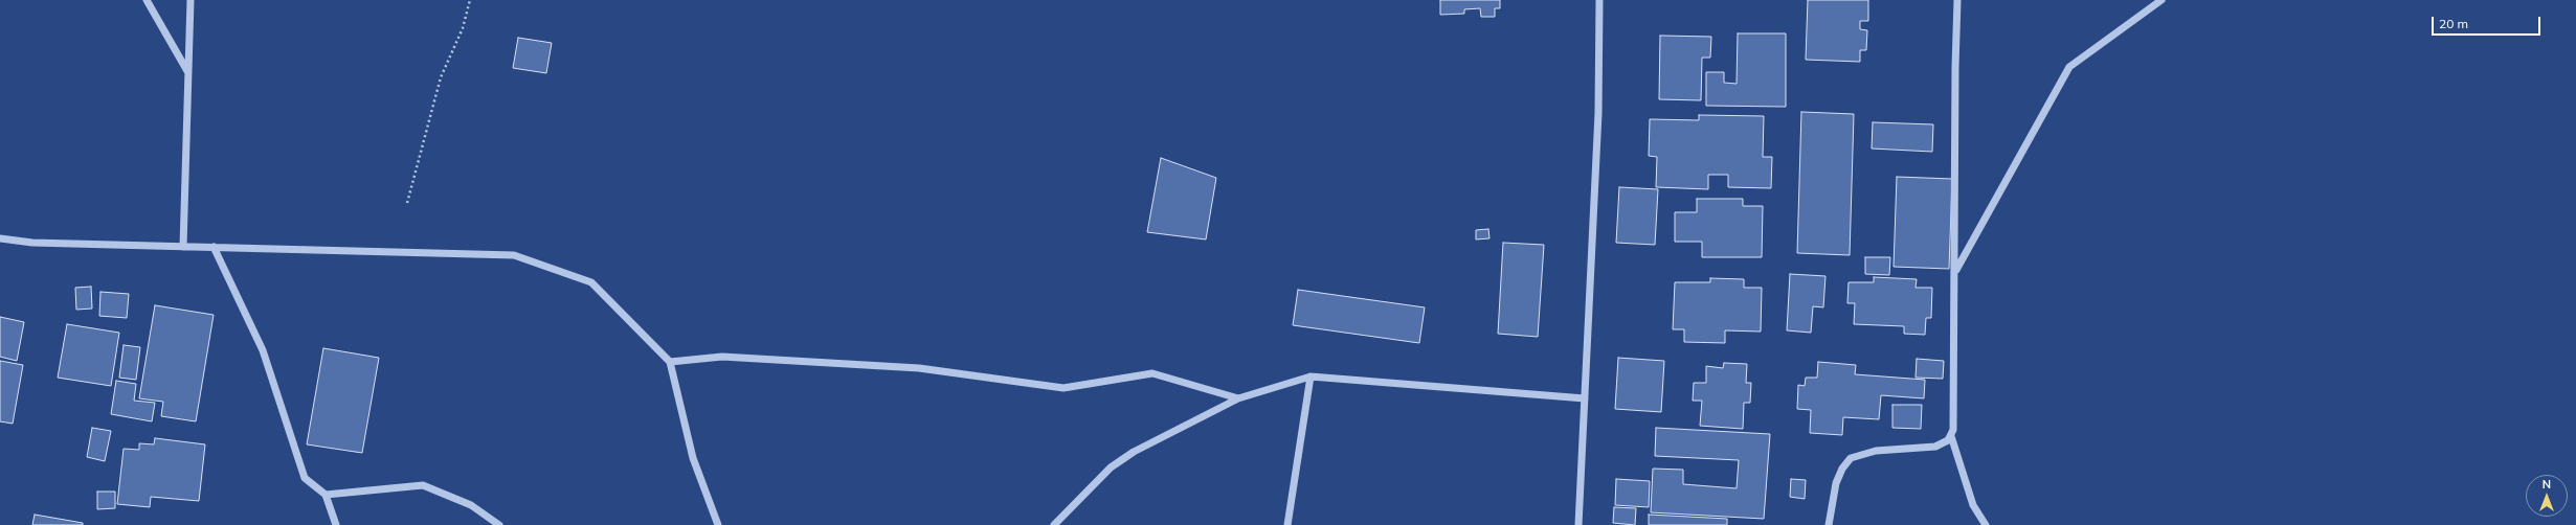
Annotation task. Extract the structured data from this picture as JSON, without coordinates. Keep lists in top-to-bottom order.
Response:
{
  "scale_bar": "20 m",
  "north": "top"
}
